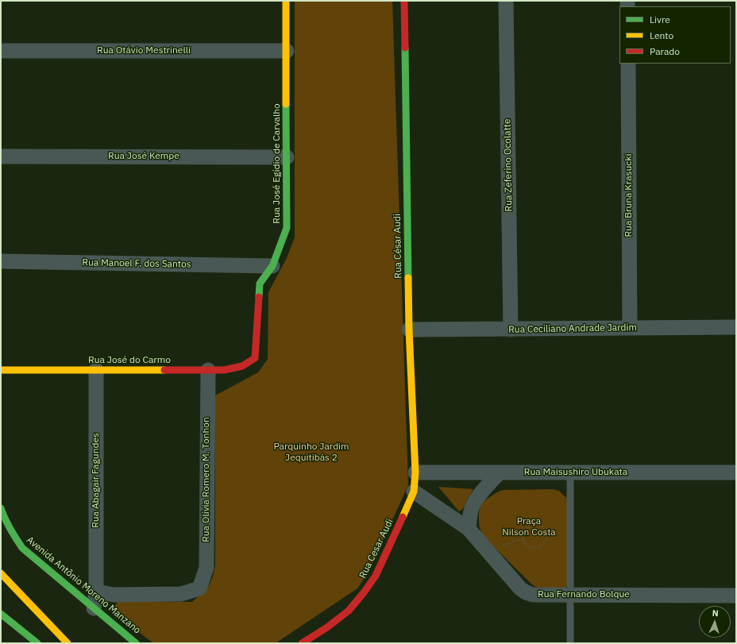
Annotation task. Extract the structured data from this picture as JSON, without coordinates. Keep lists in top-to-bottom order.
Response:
{
  "streets": {
    "main road": [
      "Rua José Egídio de Carvalho",
      "Rua César Audi",
      "Rua José do Carmo",
      "Rua Cesar Audi",
      "Avenida Antônio Moreno Manzano"
    ],
    "street": [
      "Rua Otávio Mestrinelli",
      "Rua José Kempe",
      "Rua Zeferino Ocolatte",
      "Rua Bruna Krasucki",
      "Rua Manoel F. dos Santos",
      "Rua Ceciliano Andrade Jardim",
      "Rua Maisushiro Ubukata",
      "Rua Olívia Romero M. Tonhon",
      "Rua Abagair Fagundes",
      "Rua Fernando Bolque"
    ]
  },
  "crossings": [
    ["Rua Otávio Mestrinelli", "Rua José Egídio de Carvalho"],
    ["Rua José Kempe", "Rua José Egídio de Carvalho"],
    ["Rua José Egídio de Carvalho", "Rua Manoel F. dos Santos"],
    ["Rua José Egídio de Carvalho", "Rua José do Carmo"],
    ["Rua Zeferino Ocolatte", "Rua Ceciliano Andrade Jardim"],
    ["Rua Bruna Krasucki", "Rua Ceciliano Andrade Jardim"],
    ["Rua César Audi", "Rua Ceciliano Andrade Jardim"],
    ["Rua César Audi", "Rua Maisushiro Ubukata"],
    ["Rua César Audi", "Rua Cesar Audi"],
    ["Rua César Audi", "Rua Fernando Bolque"],
    ["Rua José do Carmo", "Rua Olívia Romero M. Tonhon"],
    ["Rua José do Carmo", "Rua Abagair Fagundes"],
    ["Rua Olívia Romero M. Tonhon", "Rua Abagair Fagundes"],
    ["Rua Abagair Fagundes", "Avenida Antônio Moreno Manzano"],
    ["Rua Cesar Audi", "Rua Fernando Bolque"]
  ],
  "parks": ["Parquinho Jardim Jequitibás 2", "Praça Nilson Costa"],
  "legend": ["Livre", "Lento", "Parado"],
  "north": "top"
}
